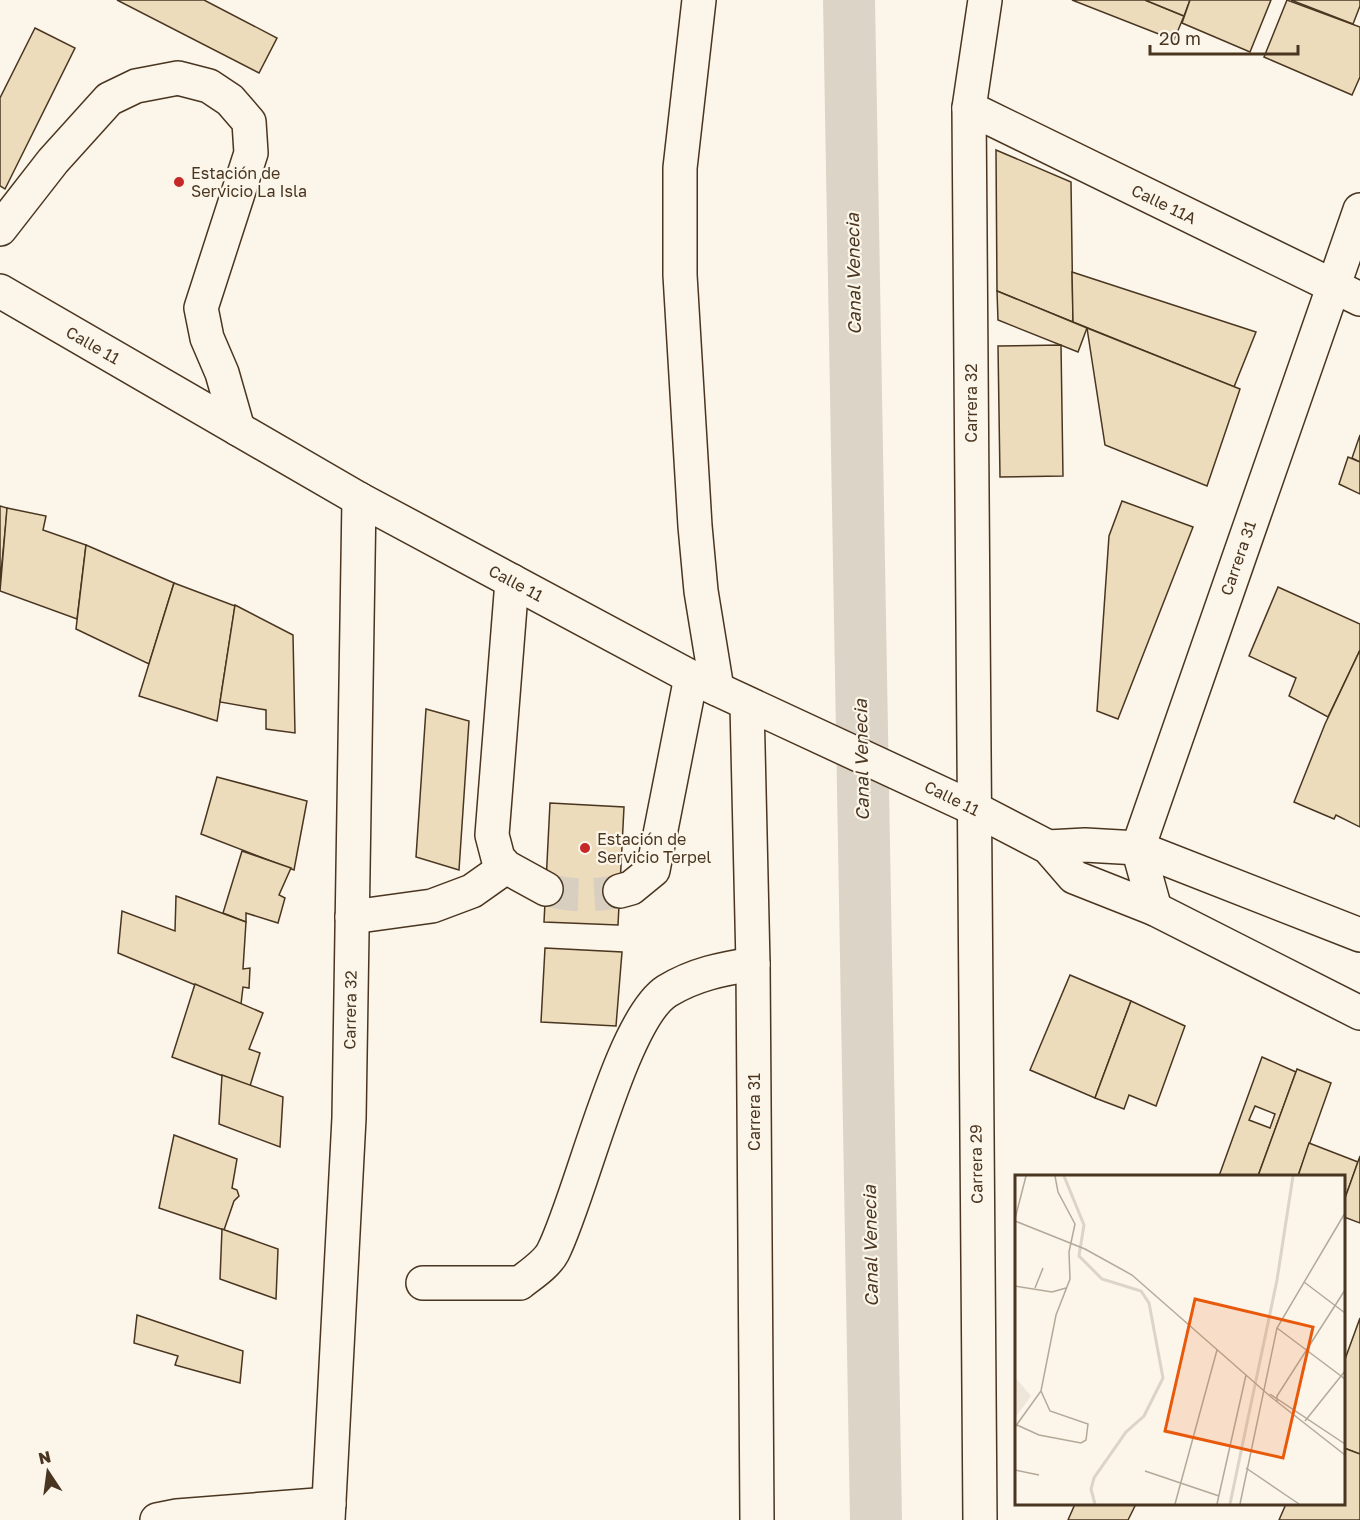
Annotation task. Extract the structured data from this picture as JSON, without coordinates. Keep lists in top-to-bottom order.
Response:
{
  "streets": {
    "street": [
      "Calle 11A",
      "Calle 11",
      "Carrera 32",
      "Carrera 31",
      "Carrera 29"
    ]
  },
  "crossings": [
    ["Calle 11A", "Carrera 32"],
    ["Calle 11A", "Carrera 31"],
    ["Calle 11", "Carrera 32"],
    ["Calle 11", "Carrera 31"],
    ["Calle 11", "Carrera 29"],
    ["Carrera 32", "Carrera 29"]
  ],
  "water": ["Canal Venecia"],
  "places": ["Estación de Servicio La Isla", "Estación de Servicio Terpel"],
  "scale_bar": "20 m",
  "north": "top"
}
